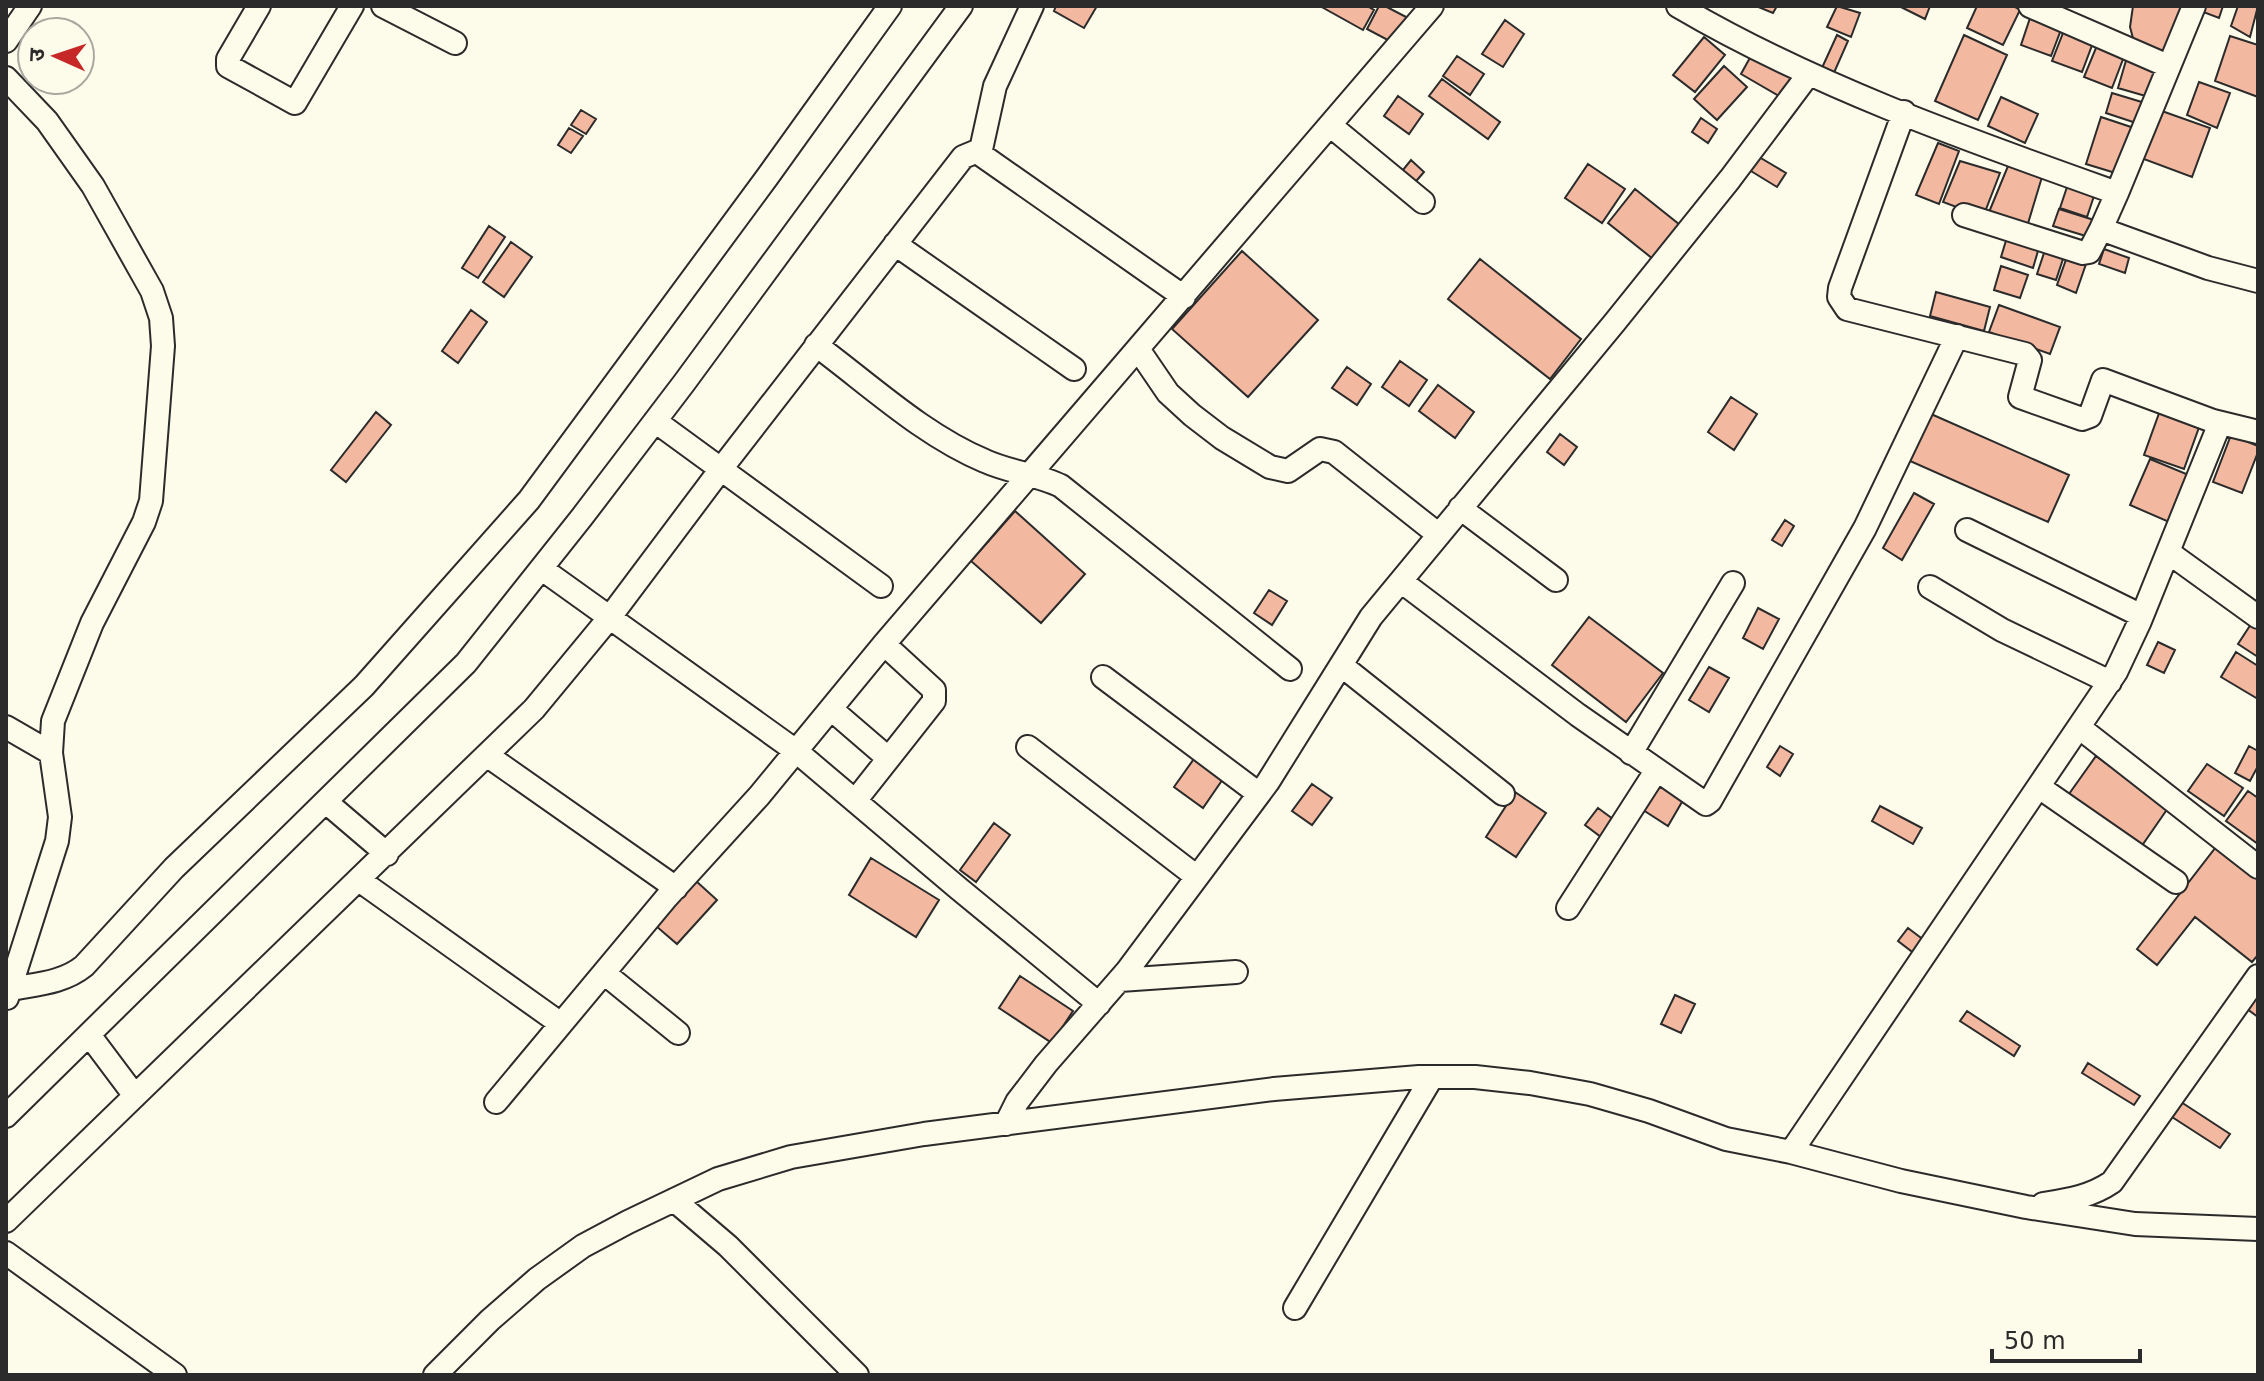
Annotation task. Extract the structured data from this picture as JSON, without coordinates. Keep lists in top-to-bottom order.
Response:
{
  "scale_bar": "50 m",
  "north": "left"
}
